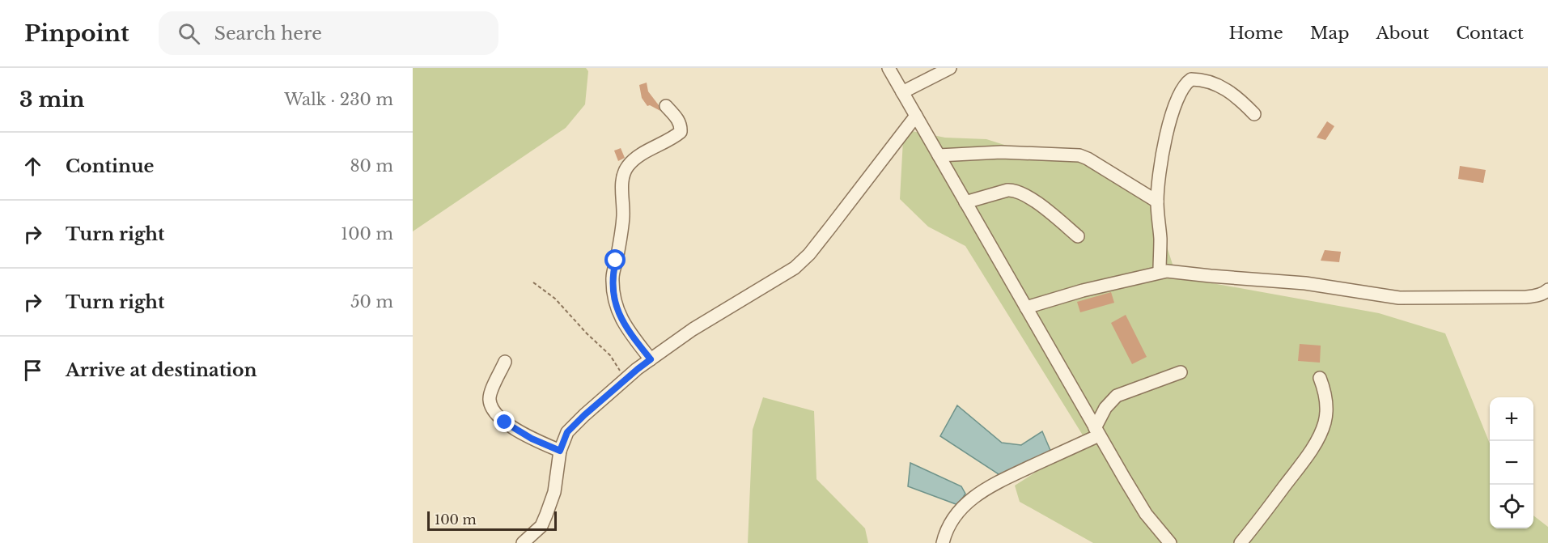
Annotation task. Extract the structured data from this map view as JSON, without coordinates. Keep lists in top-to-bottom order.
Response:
{
  "scale_bar": "100 m",
  "page": {
    "header": "Pinpoint",
    "search": "Search here",
    "nav": [
      "Home",
      "Map",
      "About",
      "Contact"
    ],
    "heading": ["3 min", "Walk · 230 m"],
    "list": [
      ["Continue", "80 m"],
      ["Turn right", "100 m"],
      ["Turn right", "50 m"],
      "Arrive at destination"
    ],
    "map_buttons": ["+", "−"],
    "scale": "100 m"
  }
}
